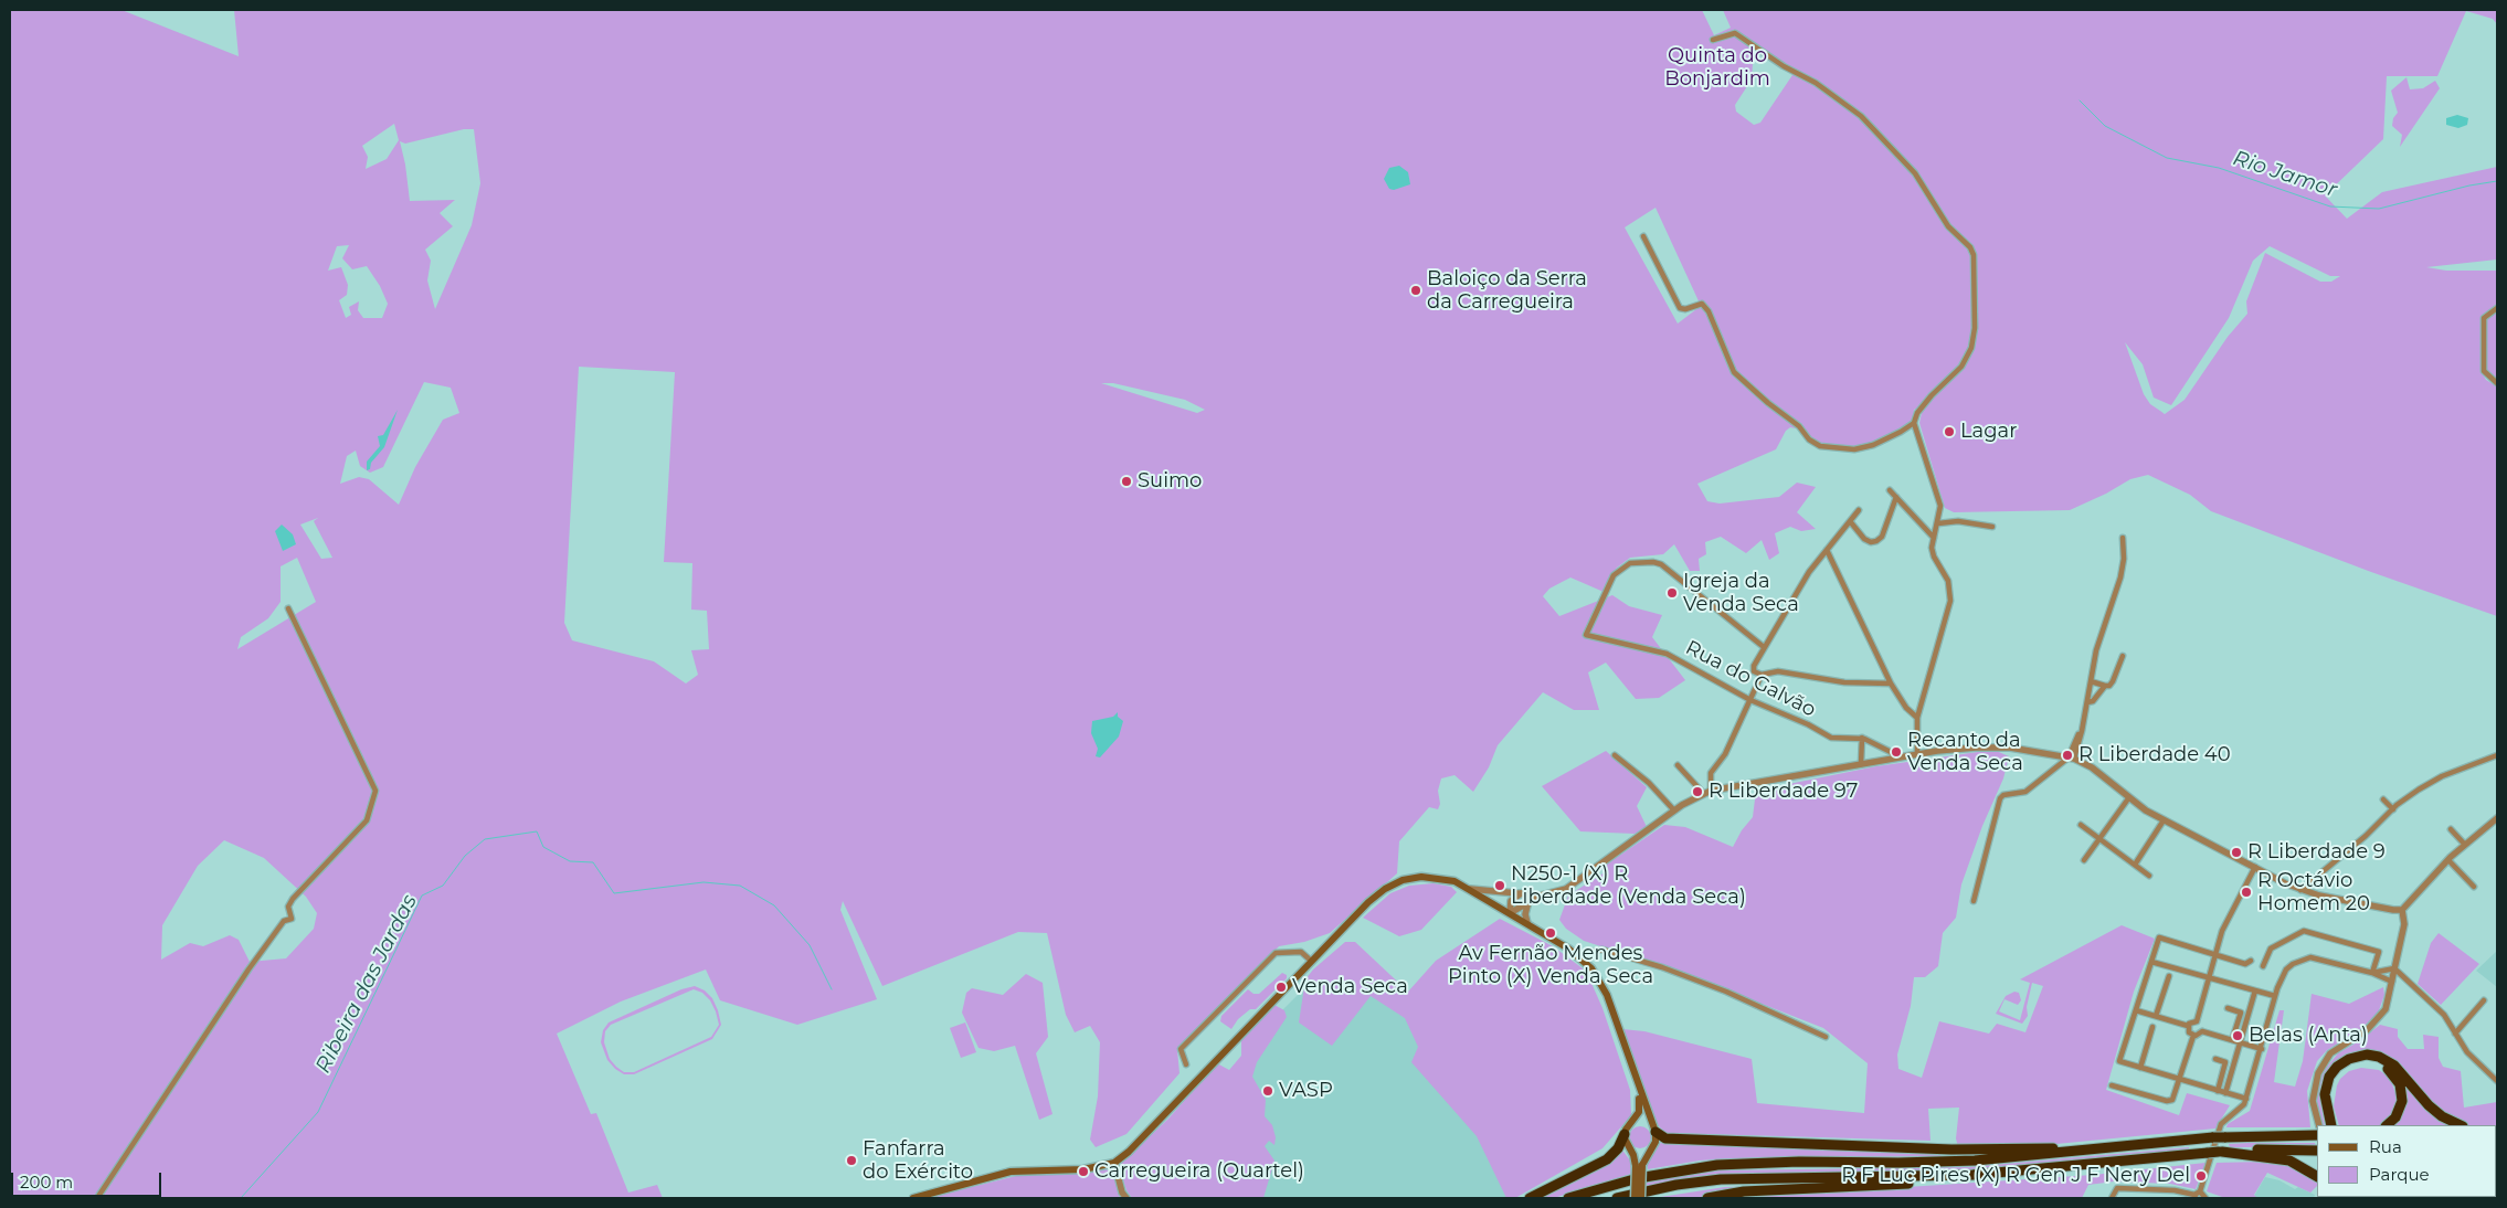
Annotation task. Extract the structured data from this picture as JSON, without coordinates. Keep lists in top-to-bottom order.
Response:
{
  "streets": {
    "street": ["Rua do Galvão"]
  },
  "water": ["Rio Jamor", "Ribeira das Jardas"],
  "parks": ["Quinta do Bonjardim"],
  "places": [
    "Baloiço da Serra da Carregueira",
    "Lagar",
    "Suimo",
    "Igreja da Venda Seca",
    "Recanto da Venda Seca",
    "R Liberdade 40",
    "R Liberdade 97",
    "R Liberdade 9",
    "N250-1 (X) R Liberdade (Venda Seca)",
    "R Octávio Homem 20",
    "Av Fernão Mendes Pinto (X) Venda Seca",
    "Venda Seca",
    "Belas (Anta)",
    "VASP",
    "Fanfarra do Exército",
    "Carregueira (Quartel)",
    "R F Luc Pires (X) R Gen J F Nery Del"
  ],
  "legend": ["Rua", "Parque"],
  "scale_bar": "200 m"
}
